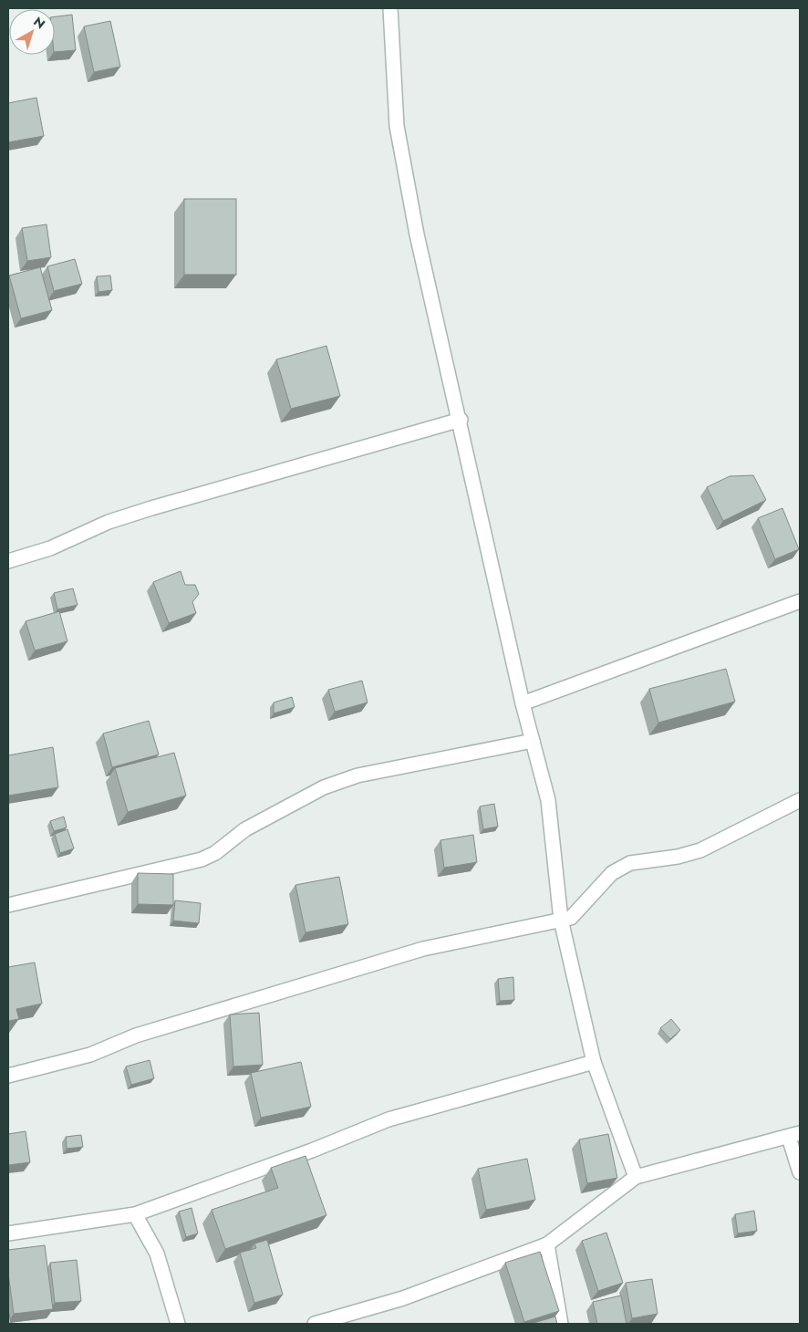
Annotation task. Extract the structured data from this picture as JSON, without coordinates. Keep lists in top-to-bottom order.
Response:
{
  "north": "top right"
}
